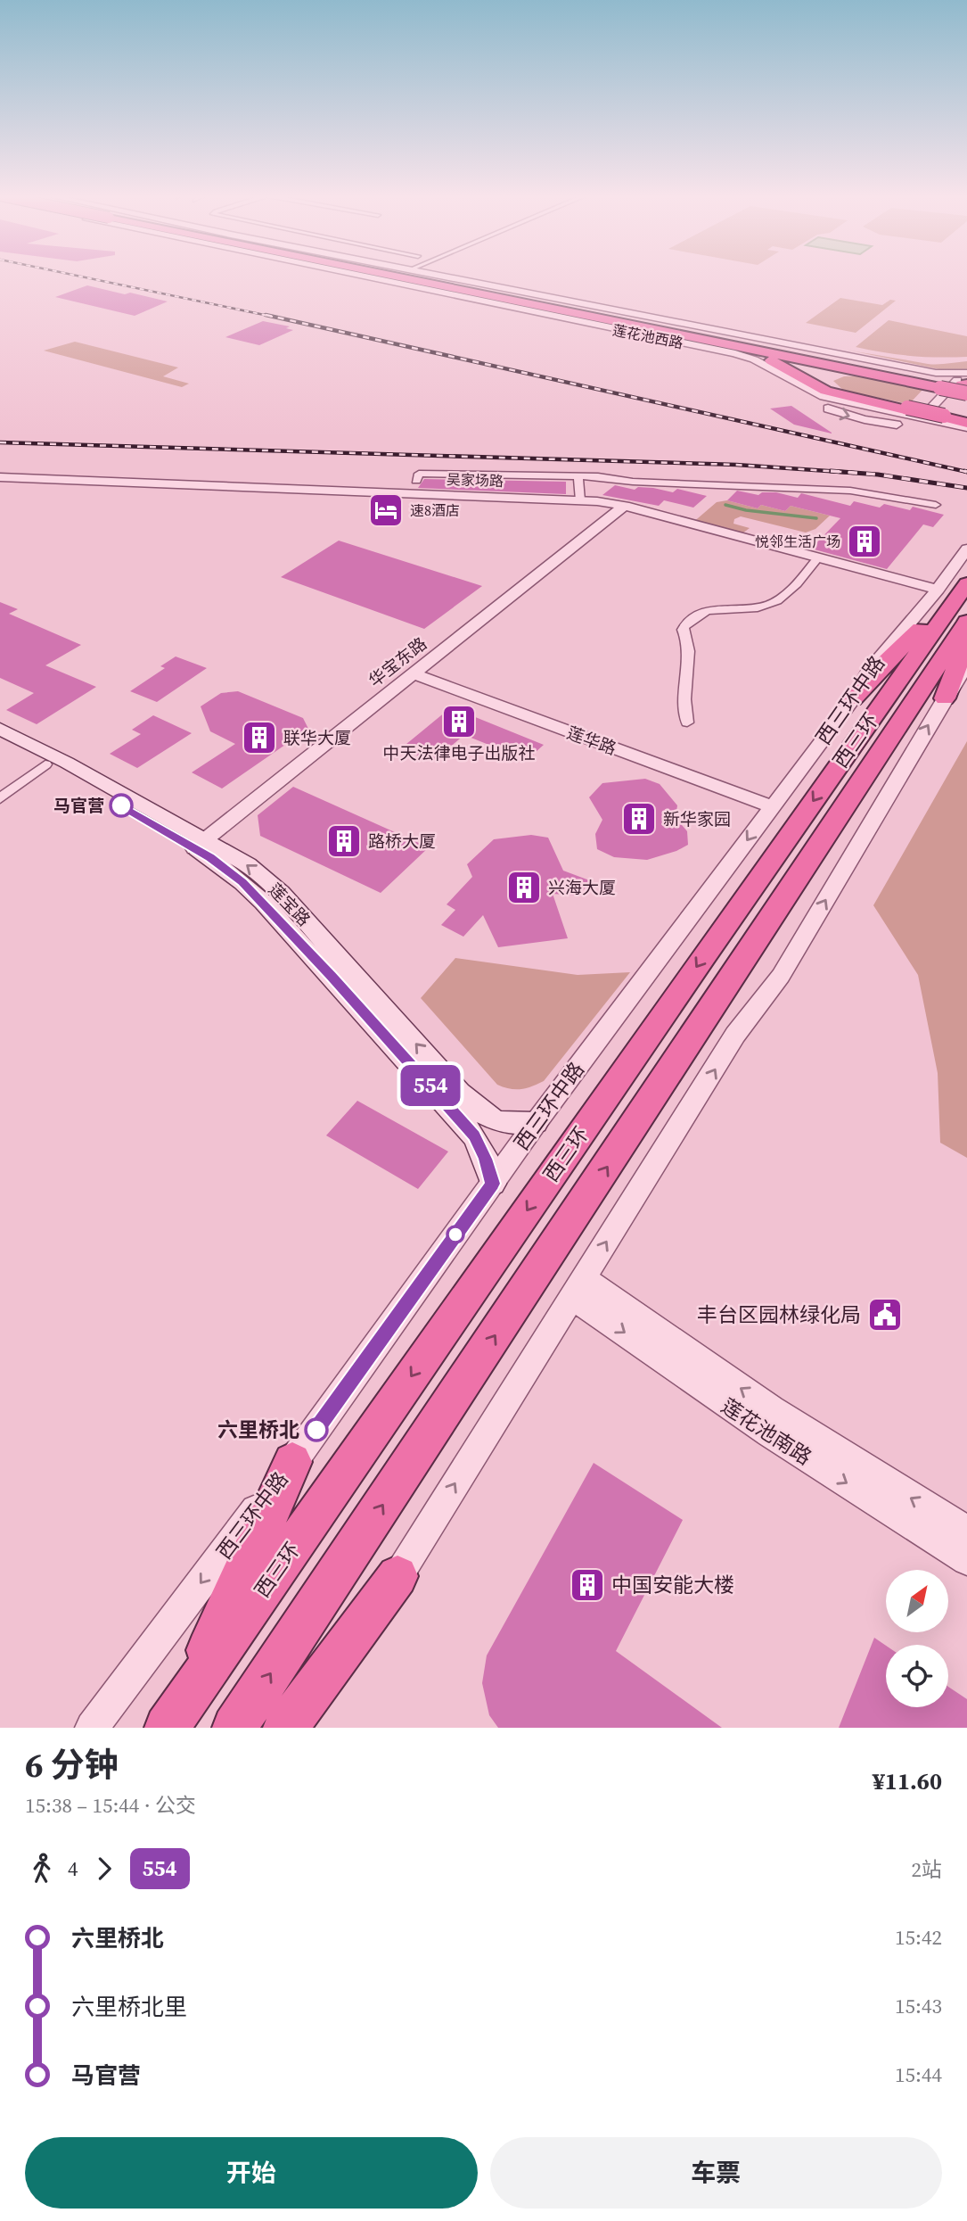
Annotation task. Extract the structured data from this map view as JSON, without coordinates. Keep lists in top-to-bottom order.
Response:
{
  "streets": {
    "highway": ["莲花池西路", "西三环"],
    "main road": ["莲宝路"],
    "street": [
      "吴家场路",
      "华宝东路",
      "西三环中路",
      "莲华路",
      "莲花池南路"
    ]
  },
  "crossings": [
    ["吴家场路", "华宝东路"],
    ["吴家场路", "西三环中路"],
    ["华宝东路", "莲华路"],
    ["华宝东路", "莲宝路"],
    ["西三环中路", "莲华路"],
    ["西三环中路", "莲宝路"]
  ],
  "places": {
    "hotel": ["速8酒店"],
    "building": [
      "悦邻生活广场",
      "中天法律电子出版社",
      "联华大厦",
      "新华家园",
      "路桥大厦",
      "兴海大厦",
      "中国安能大楼"
    ],
    "other": ["马官营", "六里桥北"],
    "public building": ["丰台区园林绿化局"]
  },
  "lines": ["bus line 554"],
  "north": "top right",
  "page": {
    "on_map": "554",
    "heading": ["6 分钟", "15:38 – 15:44 · 公交", "¥11.60"],
    "legs": ["4", "554", "2站"],
    "list": [
      {
        "name": "六里桥北",
        "value": "15:42"
      },
      {
        "name": "六里桥北里",
        "value": "15:43"
      },
      {
        "name": "马官营",
        "value": "15:44"
      }
    ],
    "buttons": ["开始", "车票"]
  }
}
